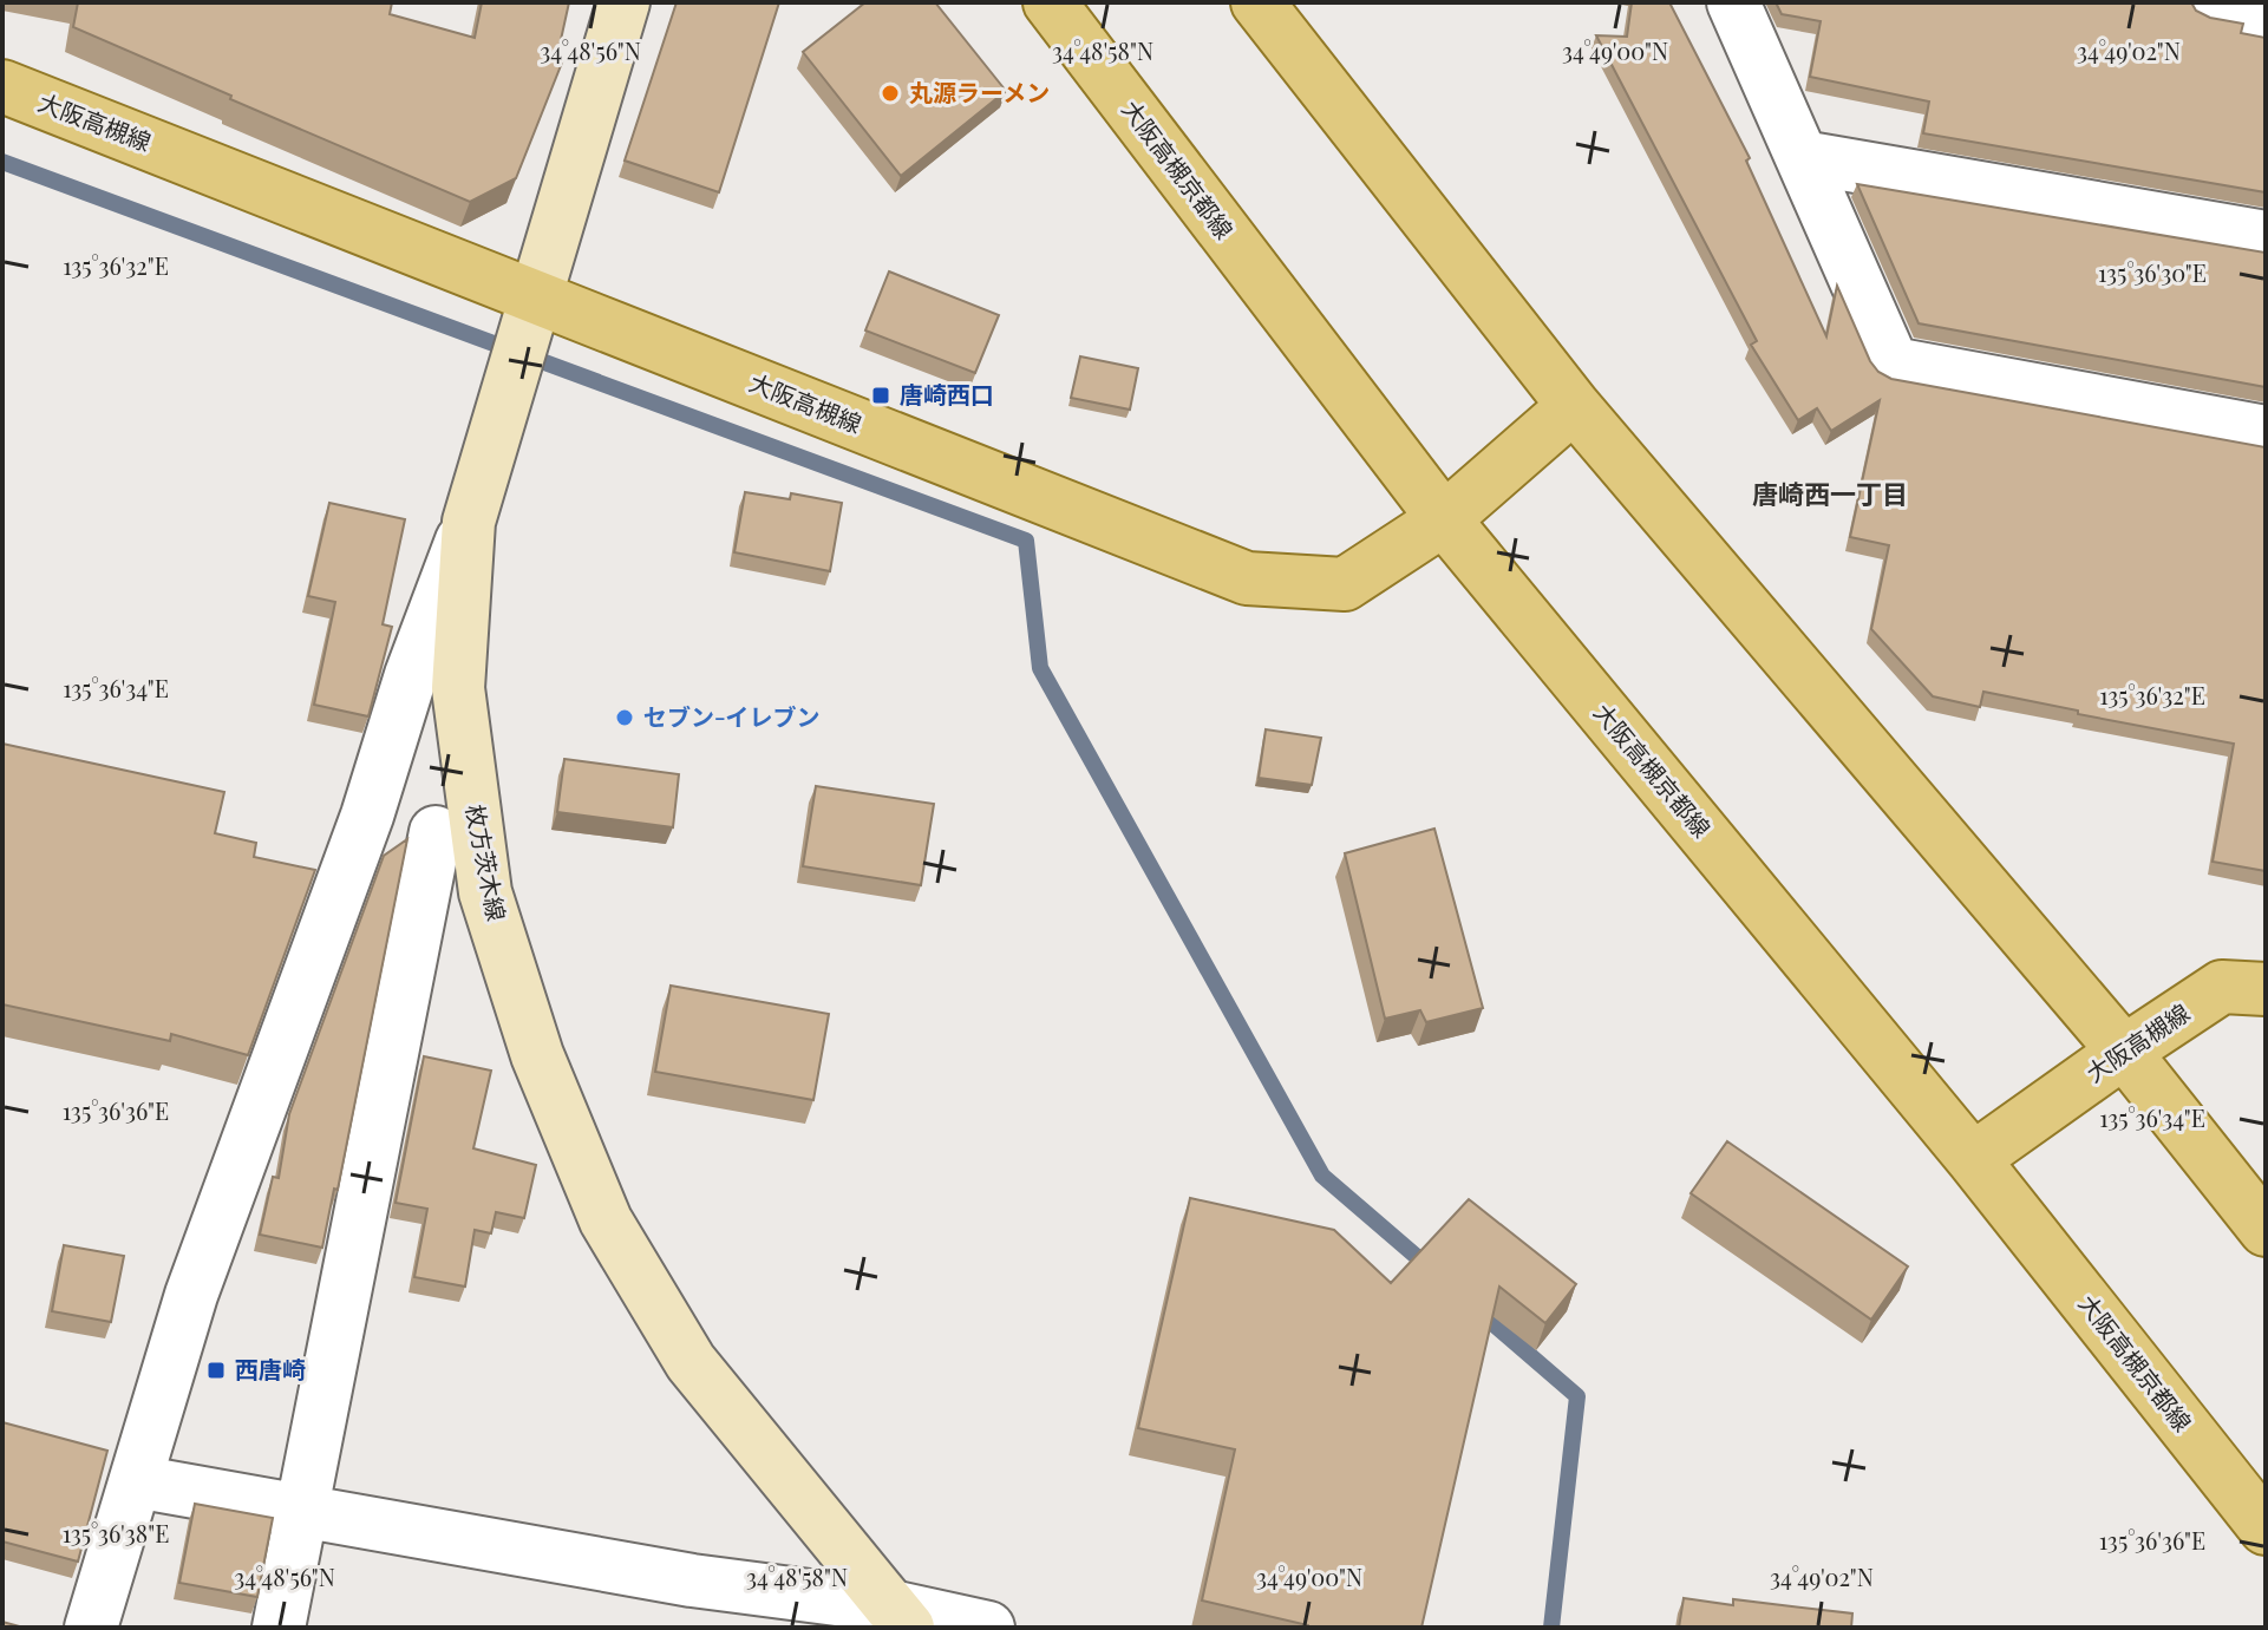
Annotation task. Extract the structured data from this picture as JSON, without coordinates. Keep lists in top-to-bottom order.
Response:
{
  "streets": {
    "main road": ["大阪高槻線", "大阪高槻京都線", "枚方茨木線"]
  },
  "crossings": [
    ["大阪高槻線", "大阪高槻京都線"],
    ["大阪高槻線", "枚方茨木線"]
  ],
  "districts": ["唐崎西一丁目"],
  "places": {
    "other": ["丸源ラーメン", "セブン-イレブン"],
    "transit": ["唐崎西口", "西唐崎"]
  },
  "coordinates": [
    "34°48'56\"N",
    "34°48'58\"N",
    "34°49'00\"N",
    "34°49'02\"N",
    "135°36'32\"E",
    "135°36'30\"E",
    "135°36'34\"E",
    "135°36'36\"E",
    "135°36'38\"E"
  ]
}
